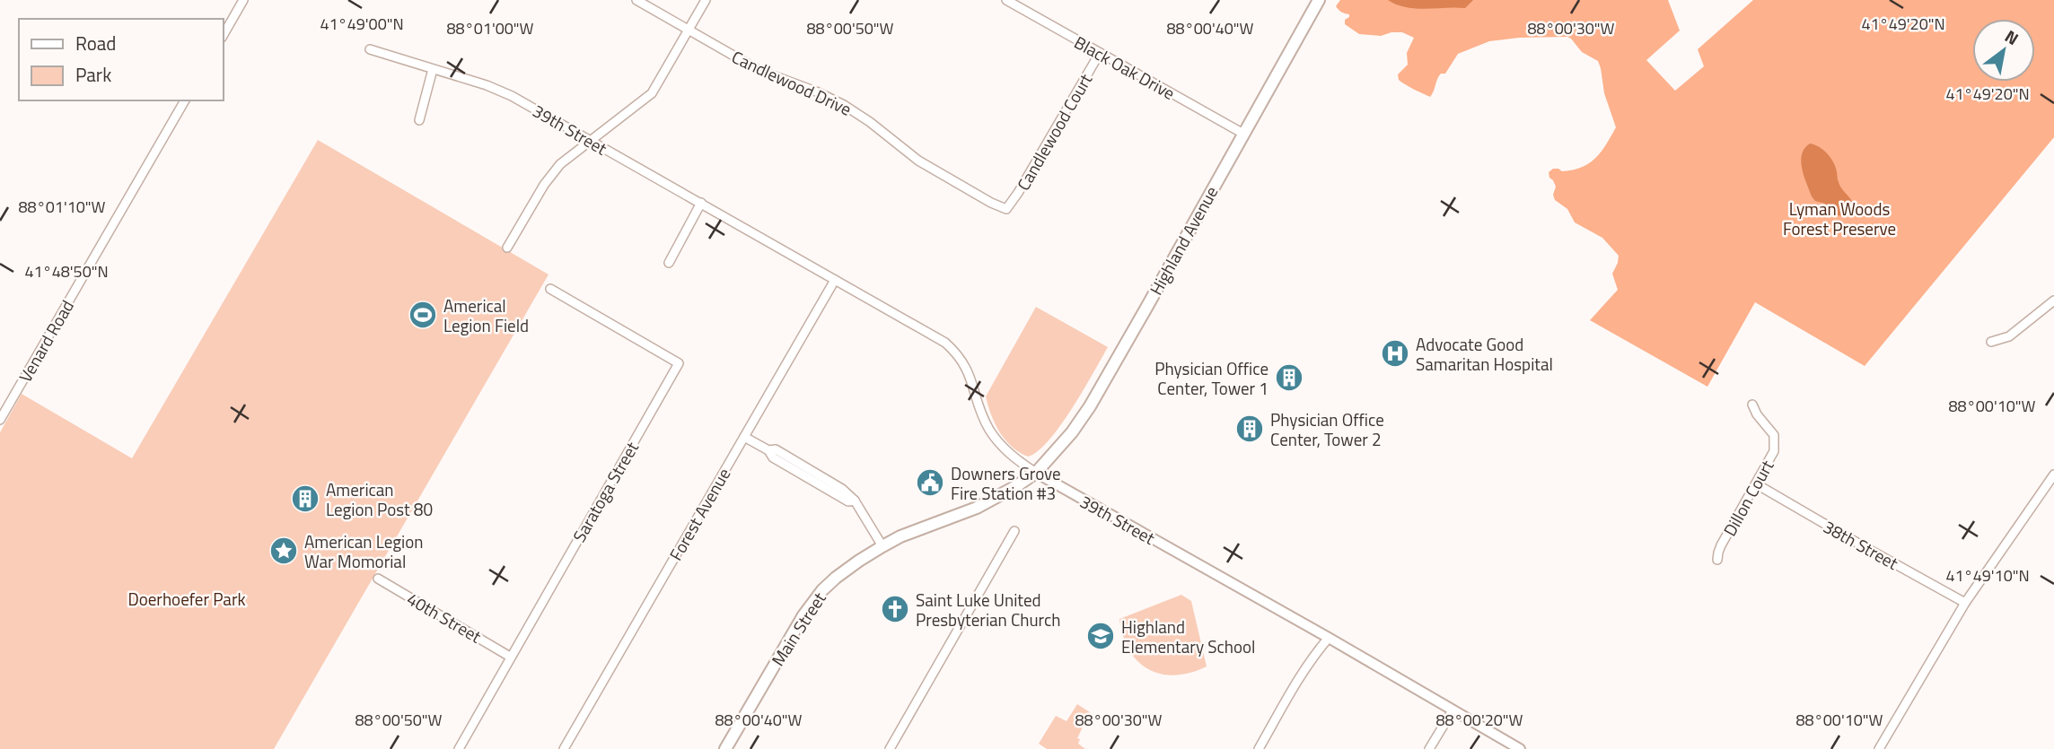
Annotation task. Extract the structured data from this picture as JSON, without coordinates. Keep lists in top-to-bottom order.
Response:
{
  "streets": {
    "main road": ["Highland Avenue", "Main Street"],
    "street": [
      "Black Oak Drive",
      "Candlewood Drive",
      "39th Street",
      "Candlewood Court",
      "Venard Road",
      "Saratoga Street",
      "Dillon Court",
      "Forest Avenue",
      "38th Street",
      "40th Street"
    ]
  },
  "crossings": [
    ["Black Oak Drive", "Candlewood Court"],
    ["Black Oak Drive", "Highland Avenue"],
    ["Candlewood Drive", "Candlewood Court"],
    ["39th Street", "Highland Avenue"],
    ["39th Street", "Forest Avenue"],
    ["39th Street", "Main Street"],
    ["Highland Avenue", "Main Street"],
    ["Saratoga Street", "40th Street"],
    ["Dillon Court", "38th Street"]
  ],
  "parks": ["Lyman Woods Forest Preserve", "Doerhoefer Park"],
  "places": {
    "sports": ["Americal Legion Field"],
    "hospital": ["Advocate Good Samaritan Hospital"],
    "building": ["Physician Office Center, Tower 1", "Physician Office Center, Tower 2", "American Legion Post 80"],
    "public building": ["Downers Grove Fire Station #3"],
    "place": ["American Legion War Momorial"],
    "church": ["Saint Luke United Presbyterian Church"],
    "school or university": ["Highland Elementary School"]
  },
  "legend": ["Road", "Park"],
  "north": "top right",
  "coordinates": [
    "41°49'20\"N",
    "41°49'00\"N",
    "88°01'00\"W",
    "88°00'50\"W",
    "88°00'40\"W",
    "88°00'30\"W",
    "88°01'10\"W",
    "41°48'50\"N",
    "88°00'10\"W",
    "41°49'10\"N",
    "88°00'20\"W"
  ]
}
